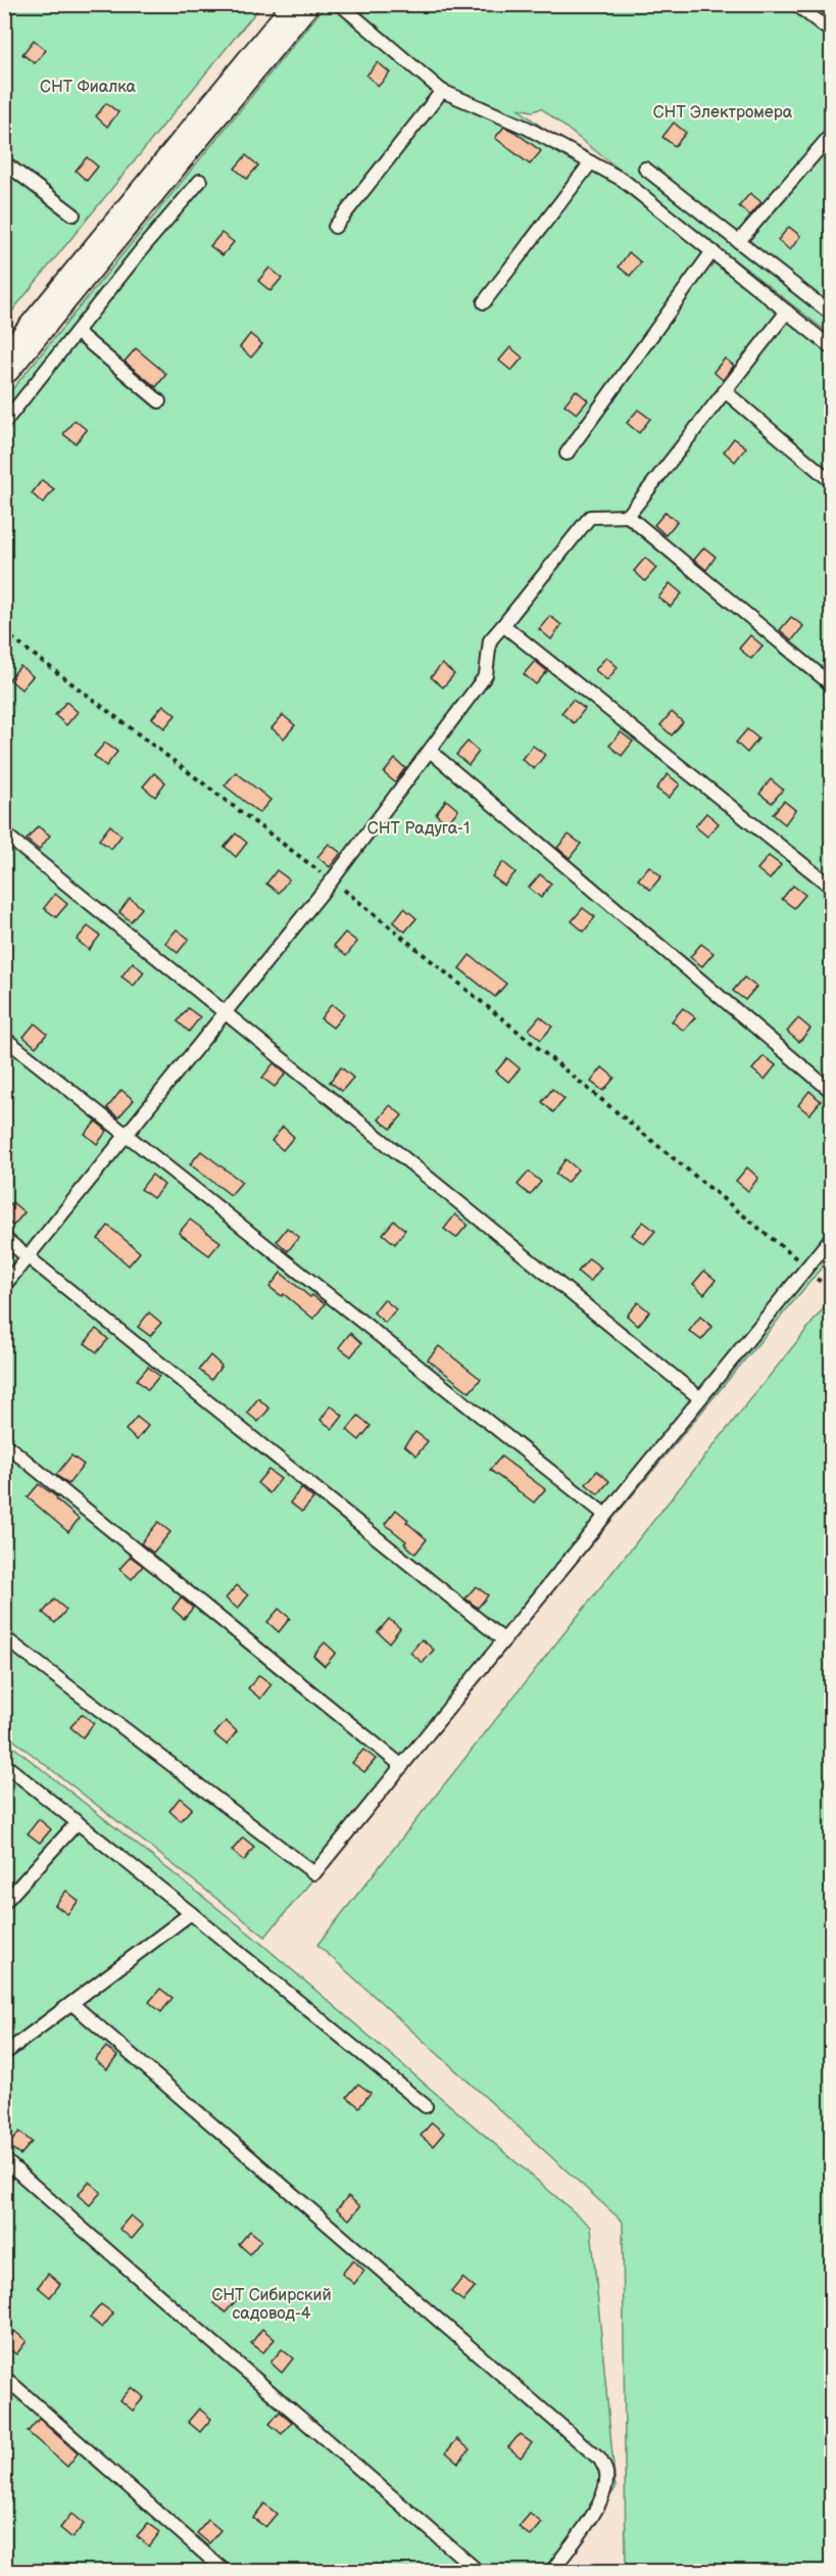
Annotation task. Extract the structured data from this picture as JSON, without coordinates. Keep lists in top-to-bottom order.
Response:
{
  "parks": [
    "СНТ Фиалка",
    "СНТ Электромера",
    "СНТ Радуга-1",
    "СНТ Сибирский садовод-4"
  ]
}
